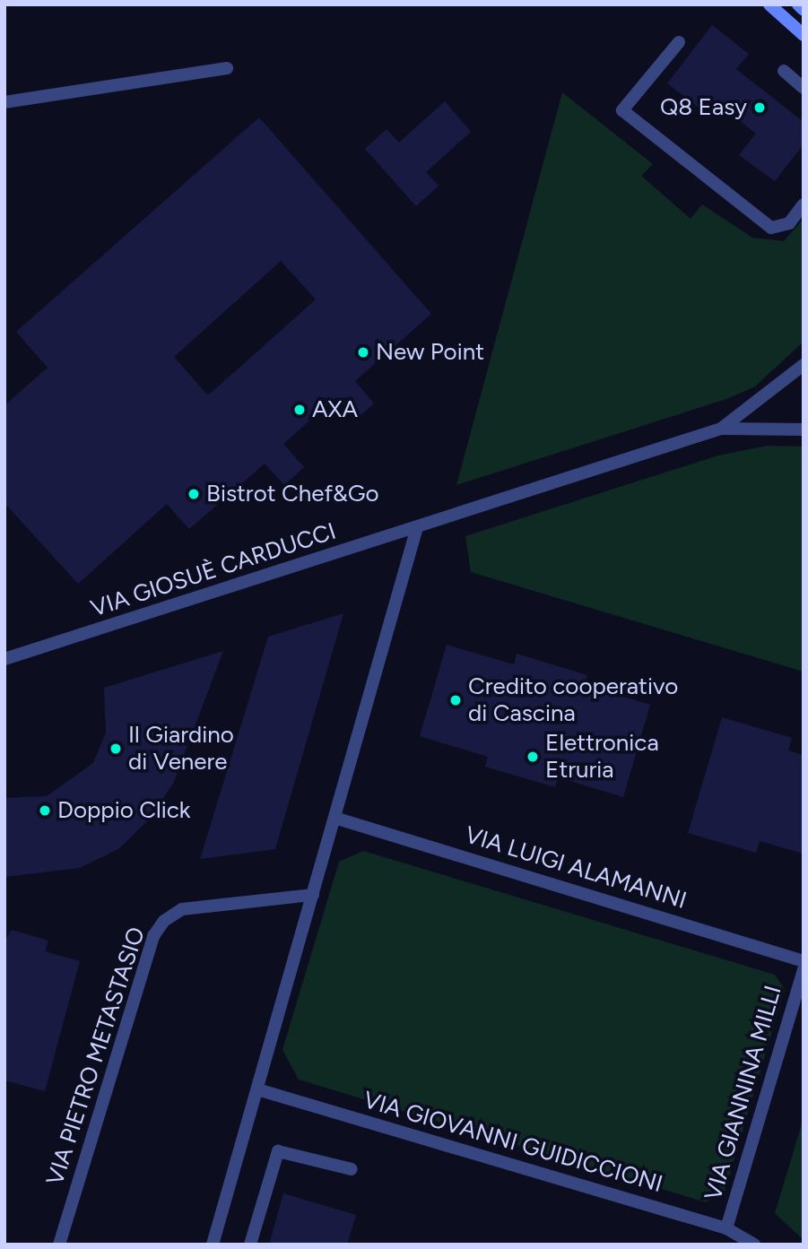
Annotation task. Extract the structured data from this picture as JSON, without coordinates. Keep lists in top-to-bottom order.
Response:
{
  "streets": {
    "street": [
      "VIA GIOSUÈ CARDUCCI",
      "VIA LUIGI ALAMANNI",
      "VIA PIETRO METASTASIO",
      "VIA GIANNINA MILLI",
      "VIA GIOVANNI GUIDICCIONI"
    ]
  },
  "crossings": [
    ["VIA GIANNINA MILLI", "VIA GIOVANNI GUIDICCIONI"]
  ],
  "places": [
    "Q8 Easy",
    "New Point",
    "AXA",
    "Bistrot Chef&Go",
    "Credito cooperativo di Cascina",
    "Il Giardino di Venere",
    "Elettronica Etruria",
    "Doppio Click"
  ]
}
